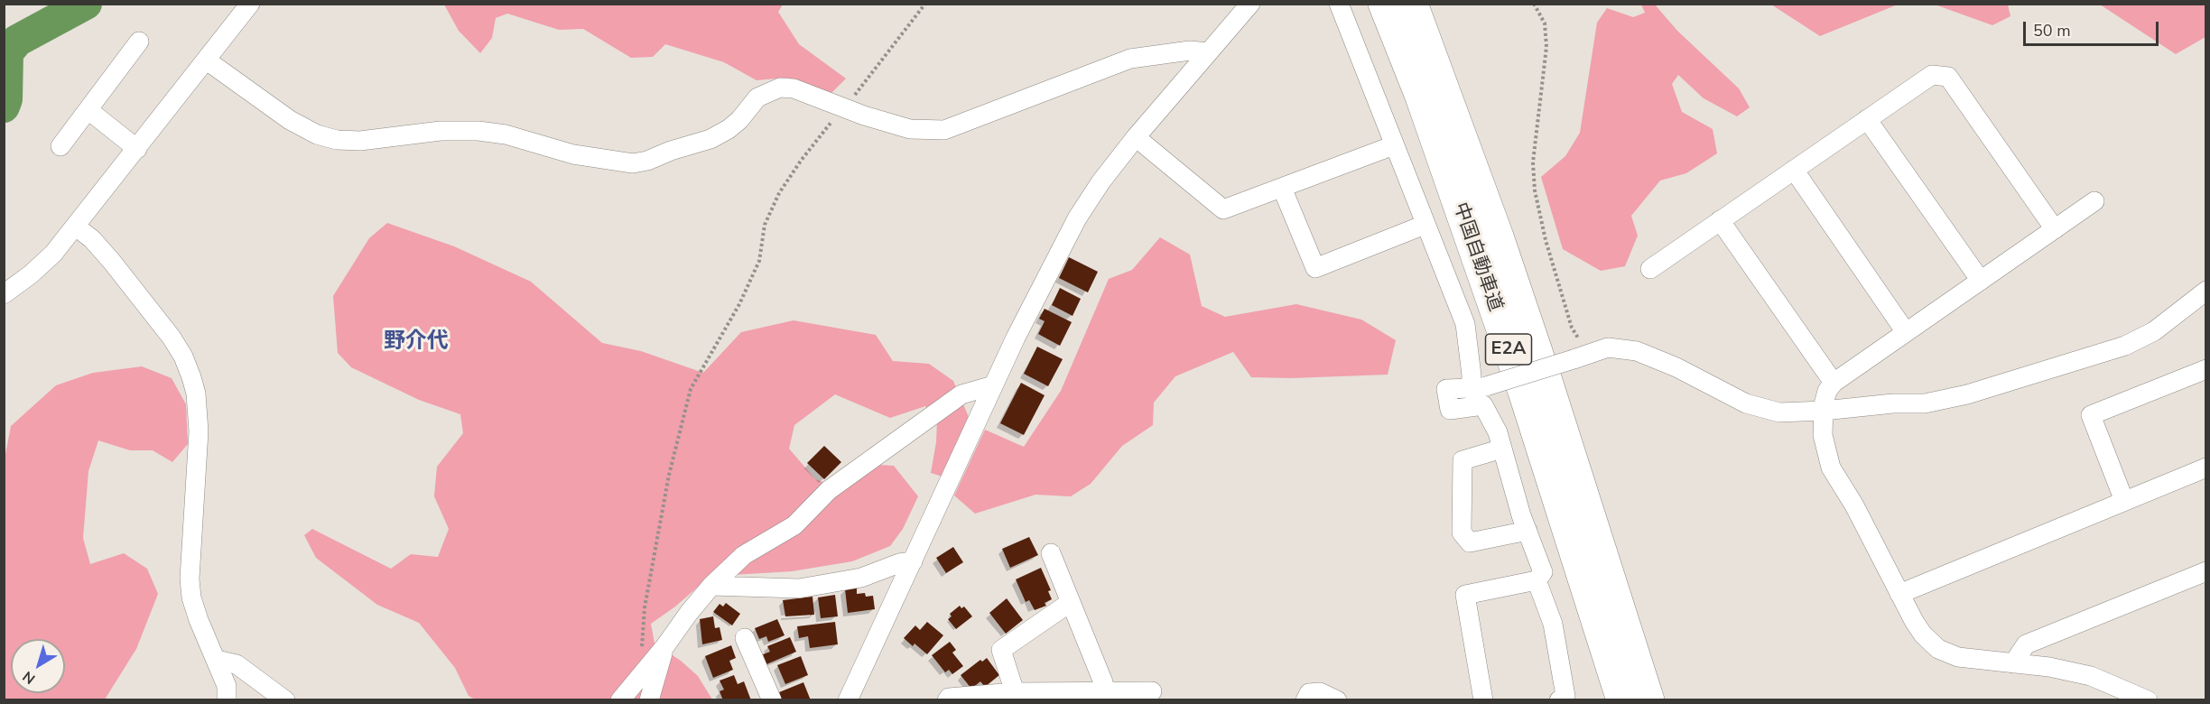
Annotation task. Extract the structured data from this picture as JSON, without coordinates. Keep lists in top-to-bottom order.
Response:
{
  "streets": {
    "highway": ["中国自動車道", "E2A"]
  },
  "districts": ["野介代"],
  "scale_bar": "50 m",
  "north": "bottom left"
}
